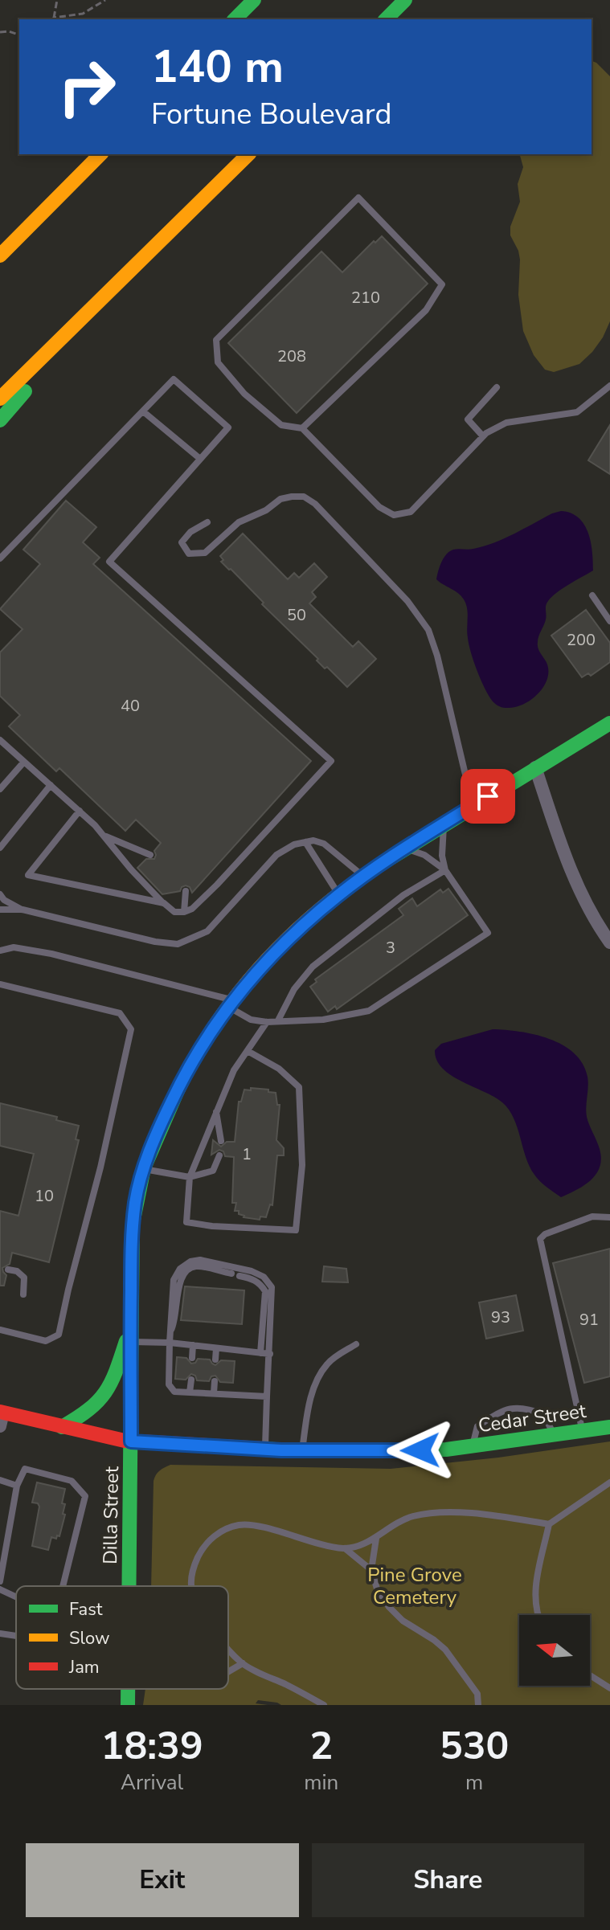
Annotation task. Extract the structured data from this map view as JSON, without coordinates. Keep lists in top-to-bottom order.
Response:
{
  "streets": {
    "main road": ["Cedar Street", "Dilla Street"]
  },
  "crossings": [
    ["Cedar Street", "Dilla Street"]
  ],
  "parks": ["Pine Grove Cemetery"],
  "house_numbers": [
    "210",
    "208",
    "50",
    "200",
    "40",
    "3",
    "1",
    "10",
    "93",
    "91"
  ],
  "legend": ["Fast", "Slow", "Jam"],
  "north": "left",
  "page": {
    "turn": ["140 m", "Fortune Boulevard"],
    "eta": [
      "18:39",
      "Arrival",
      "2",
      "min",
      "530",
      "m"
    ],
    "buttons": ["Exit", "Share"]
  }
}
